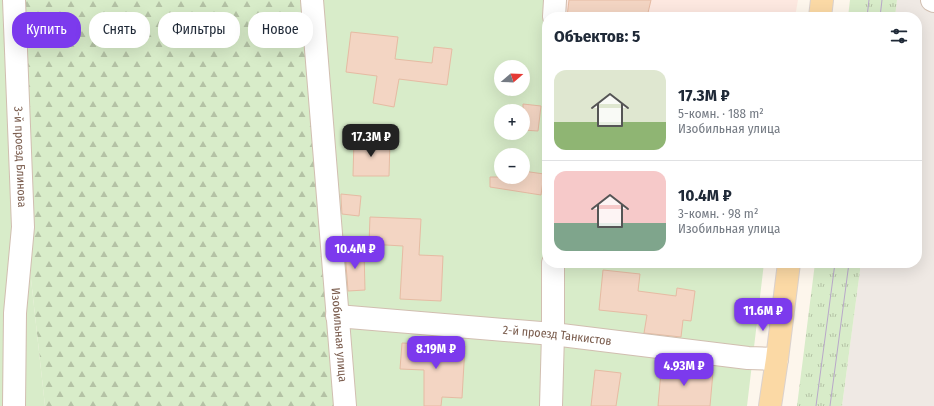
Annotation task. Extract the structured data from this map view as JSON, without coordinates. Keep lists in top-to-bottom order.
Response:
{
  "streets": {
    "street": ["3-й проезд Блинова", "Изобильная улица", "2-й проезд Танкистов"]
  },
  "crossings": [
    ["Изобильная улица", "2-й проезд Танкистов"]
  ],
  "north": "right",
  "page": {
    "chip": [
      "Купить",
      "Снять",
      "Фильтры",
      "Новое"
    ],
    "heading": "Объектов: 5",
    "map_buttons": ["+", "−"],
    "list": [
      {
        "name": "17.3M ₽",
        "note": "5-комн. · 188 m² · Изобильная улица"
      },
      {
        "name": "10.4M ₽",
        "note": "3-комн. · 98 m² · Изобильная улица"
      }
    ],
    "price": [
      "17.3M ₽",
      "10.4M ₽",
      "11.6M ₽",
      "8.19M ₽",
      "4.93M ₽"
    ]
  }
}
